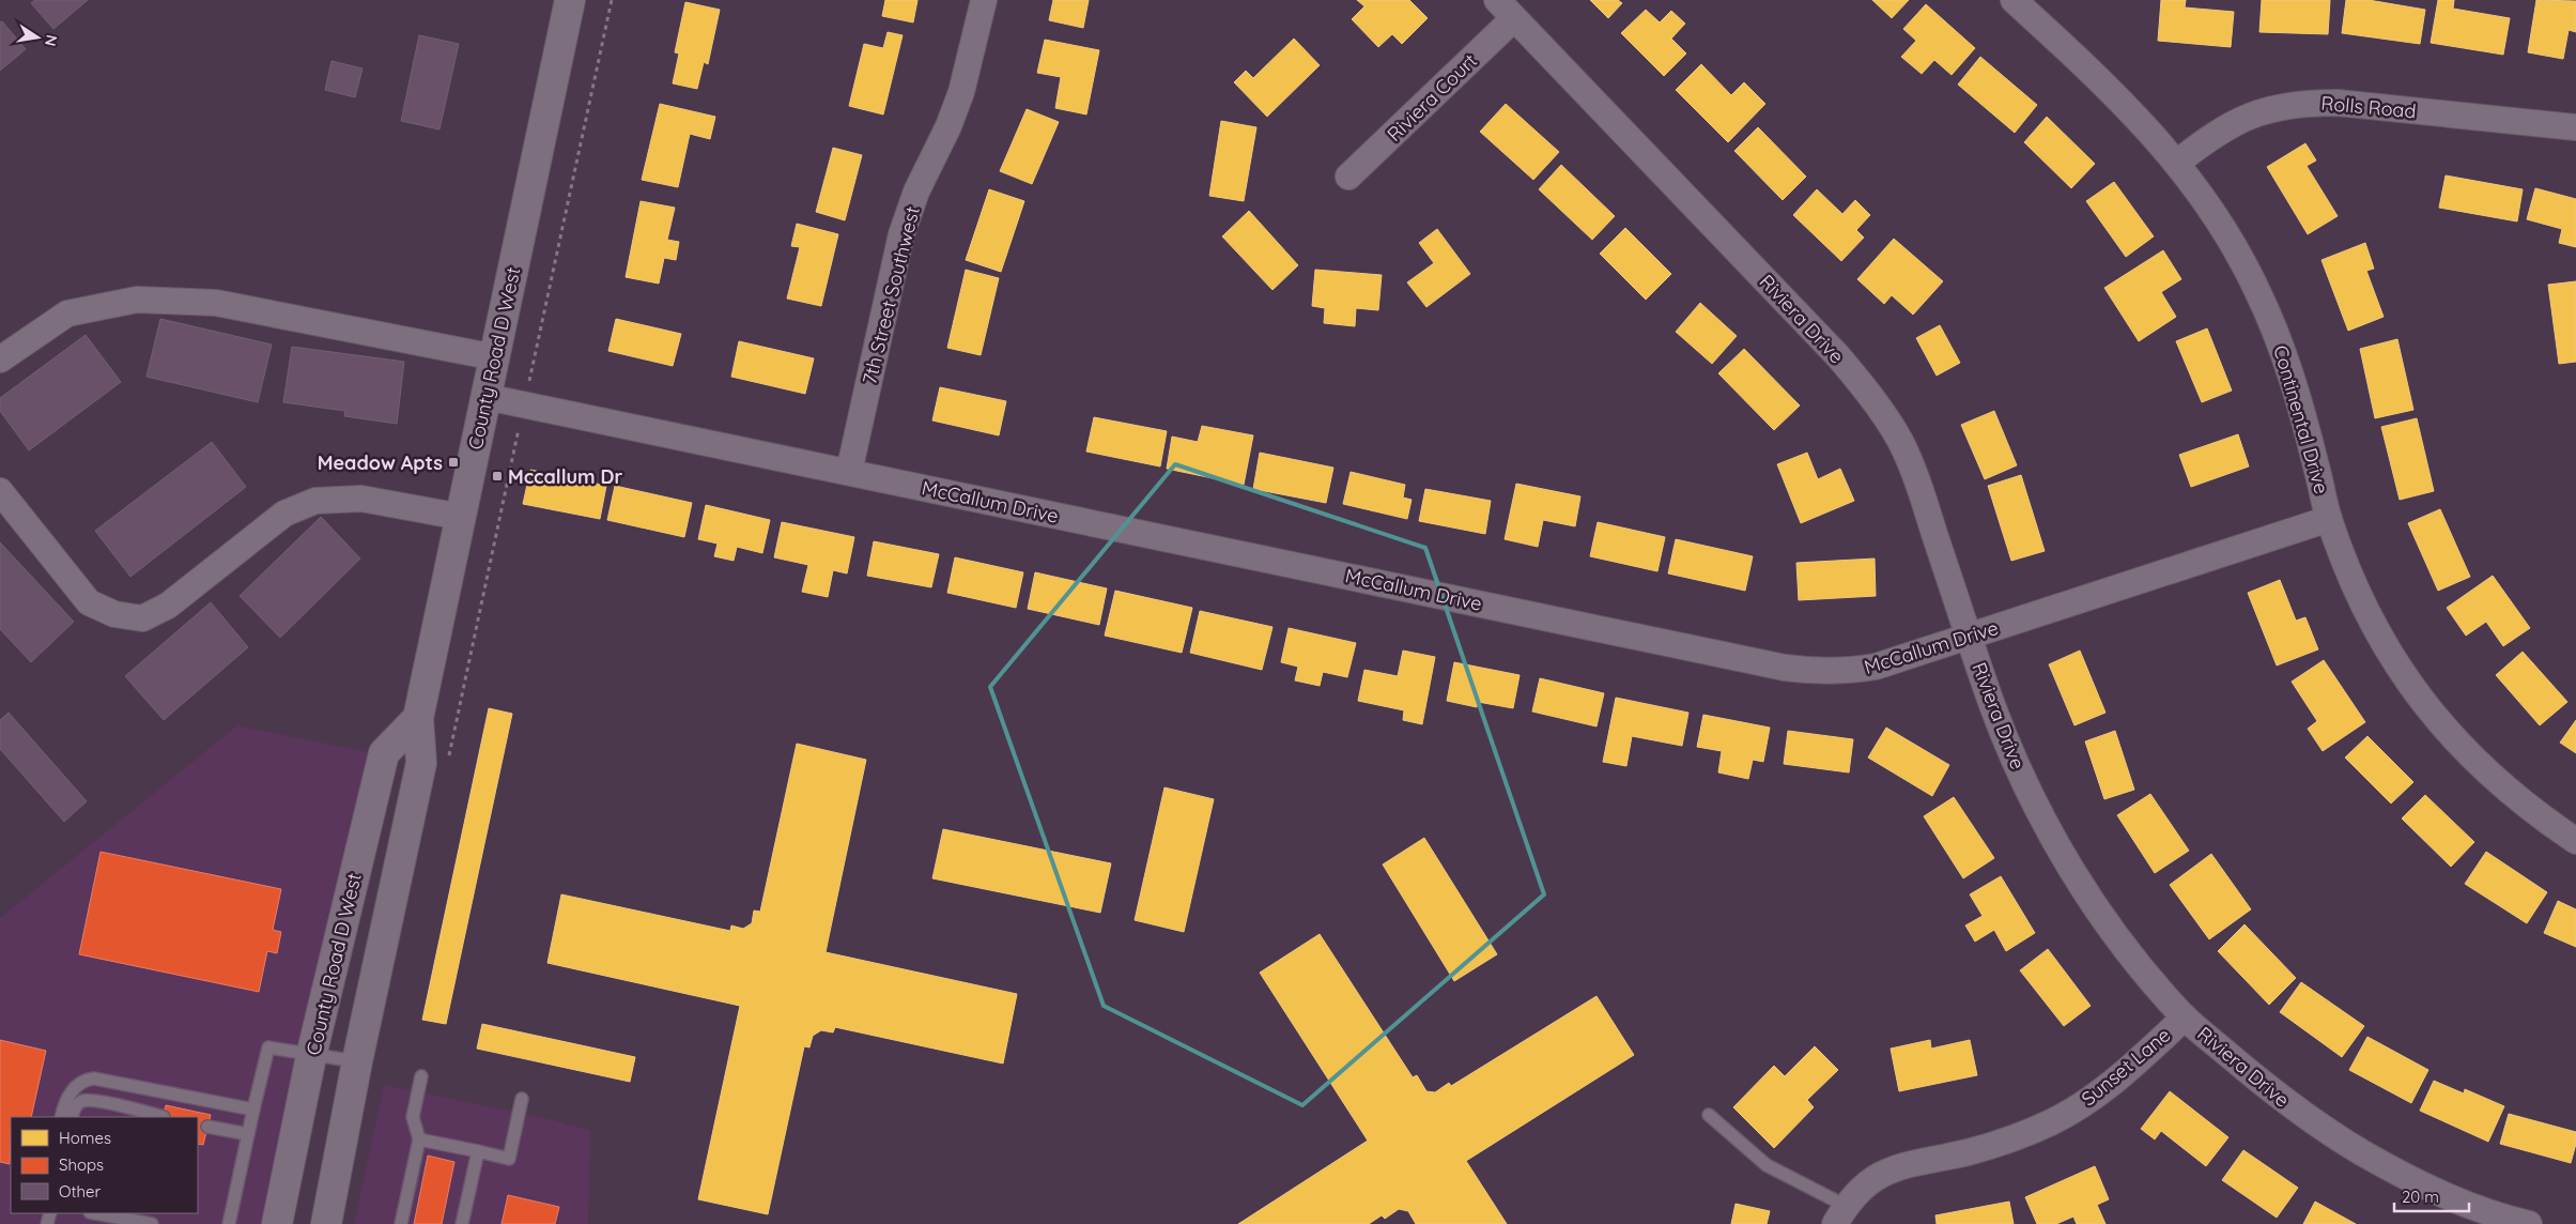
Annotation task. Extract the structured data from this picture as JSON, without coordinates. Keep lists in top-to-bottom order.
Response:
{
  "streets": {
    "main road": ["County Road D West"],
    "street": [
      "Riviera Court",
      "Rolls Road",
      "7th Street Southwest",
      "Riviera Drive",
      "Continental Drive",
      "McCallum Drive",
      "Sunset Lane"
    ]
  },
  "crossings": [
    ["Riviera Court", "Riviera Drive"],
    ["Rolls Road", "Continental Drive"],
    ["7th Street Southwest", "McCallum Drive"],
    ["Riviera Drive", "McCallum Drive"],
    ["Riviera Drive", "Sunset Lane"],
    ["County Road D West", "McCallum Drive"],
    ["Continental Drive", "McCallum Drive"]
  ],
  "places": {
    "transit": ["Meadow Apts", "Mccallum Dr"]
  },
  "legend": ["Homes", "Shops", "Other"],
  "scale_bar": "20 m",
  "north": "right"
}
